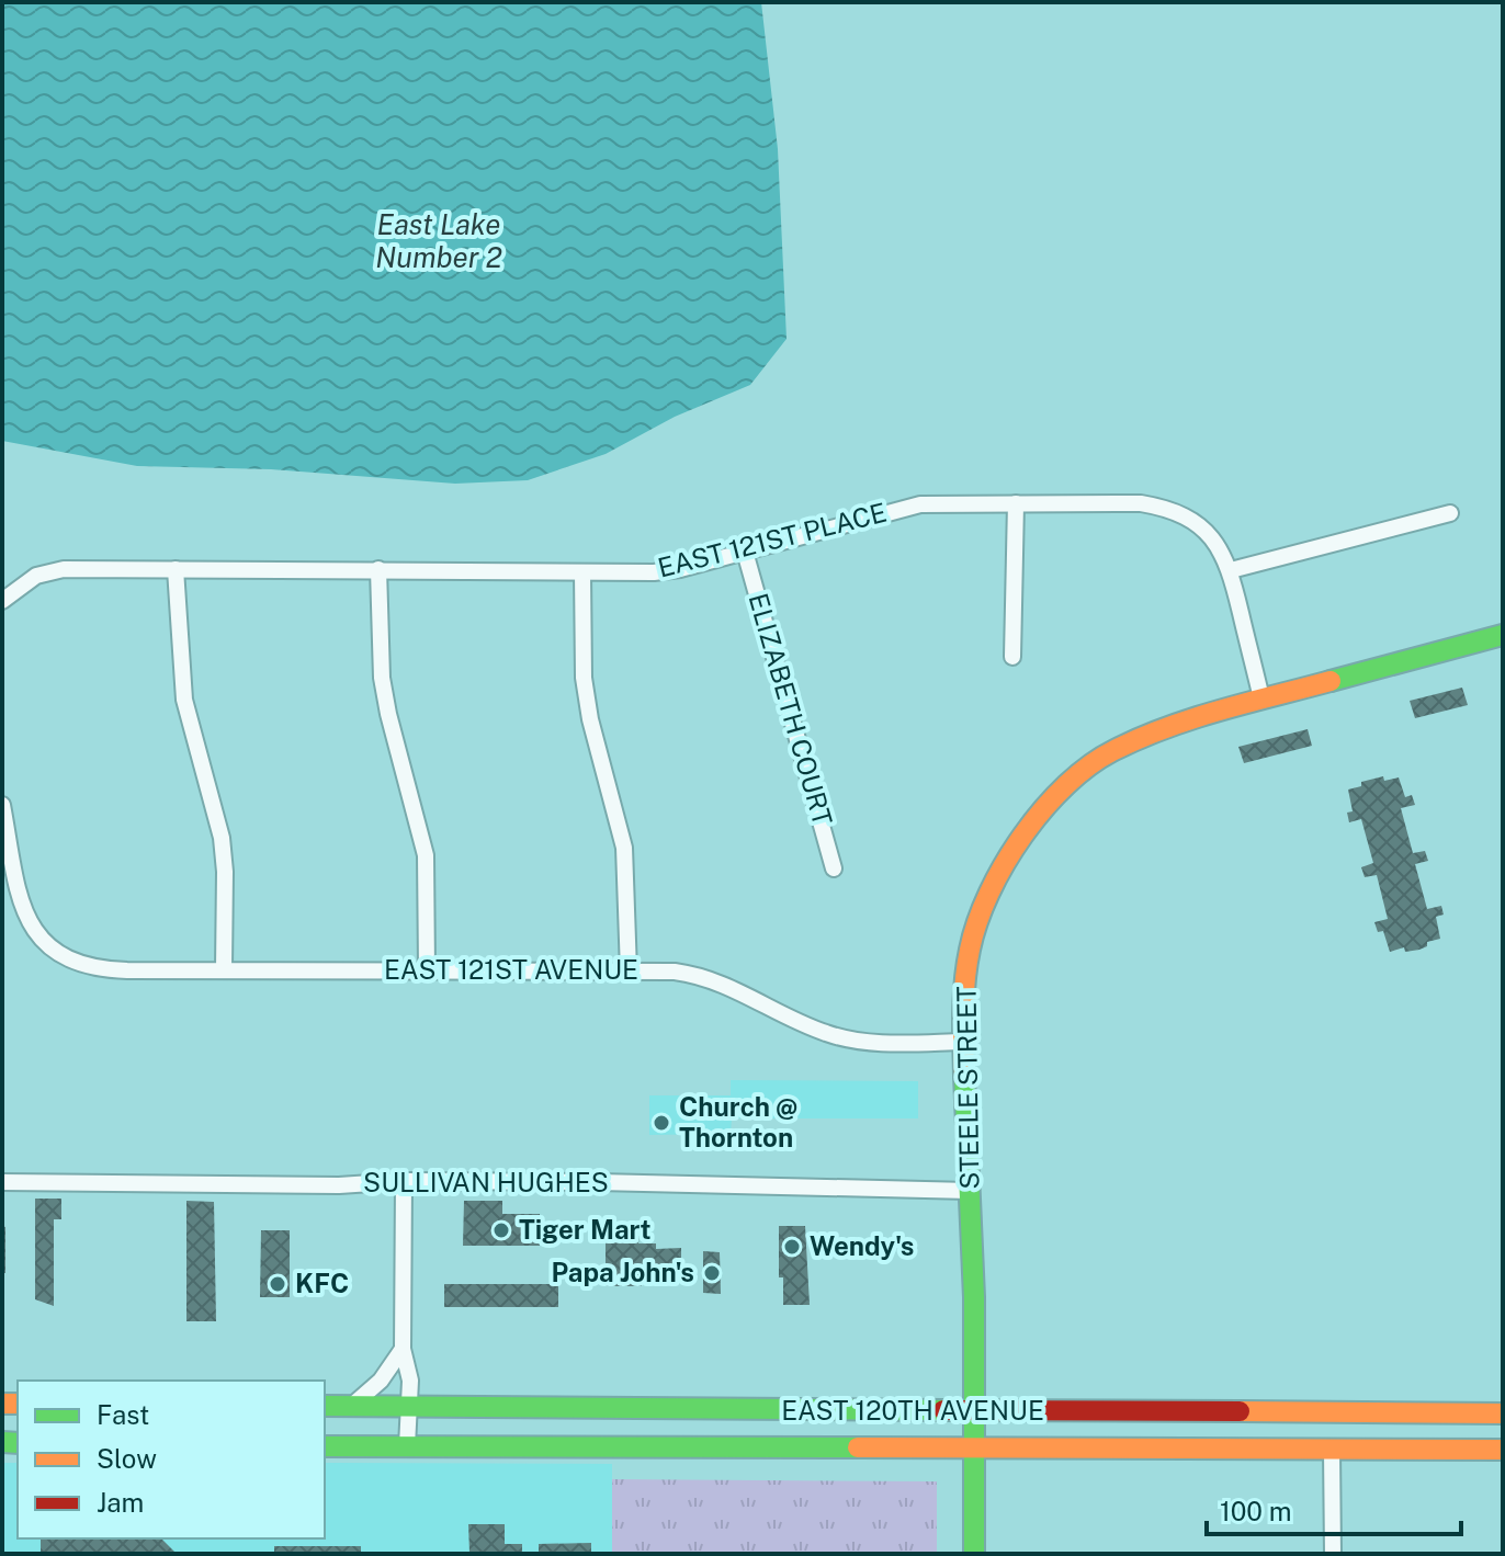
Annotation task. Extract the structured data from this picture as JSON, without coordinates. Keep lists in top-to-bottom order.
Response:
{
  "streets": {
    "main road": ["STEELE STREET", "EAST 120TH AVENUE"],
    "street": [
      "EAST 121ST PLACE",
      "ELIZABETH COURT",
      "EAST 121ST AVENUE",
      "SULLIVAN HUGHES"
    ]
  },
  "crossings": [
    ["EAST 121ST PLACE", "ELIZABETH COURT"],
    ["EAST 121ST PLACE", "STEELE STREET"],
    ["EAST 121ST AVENUE", "STEELE STREET"],
    ["STEELE STREET", "SULLIVAN HUGHES"],
    ["STEELE STREET", "EAST 120TH AVENUE"]
  ],
  "water": ["East Lake Number 2"],
  "places": [
    "Church @ Thornton",
    "Tiger Mart",
    "Wendy's",
    "Papa John's",
    "KFC"
  ],
  "legend": ["Fast", "Slow", "Jam"],
  "scale_bar": "100 m"
}
